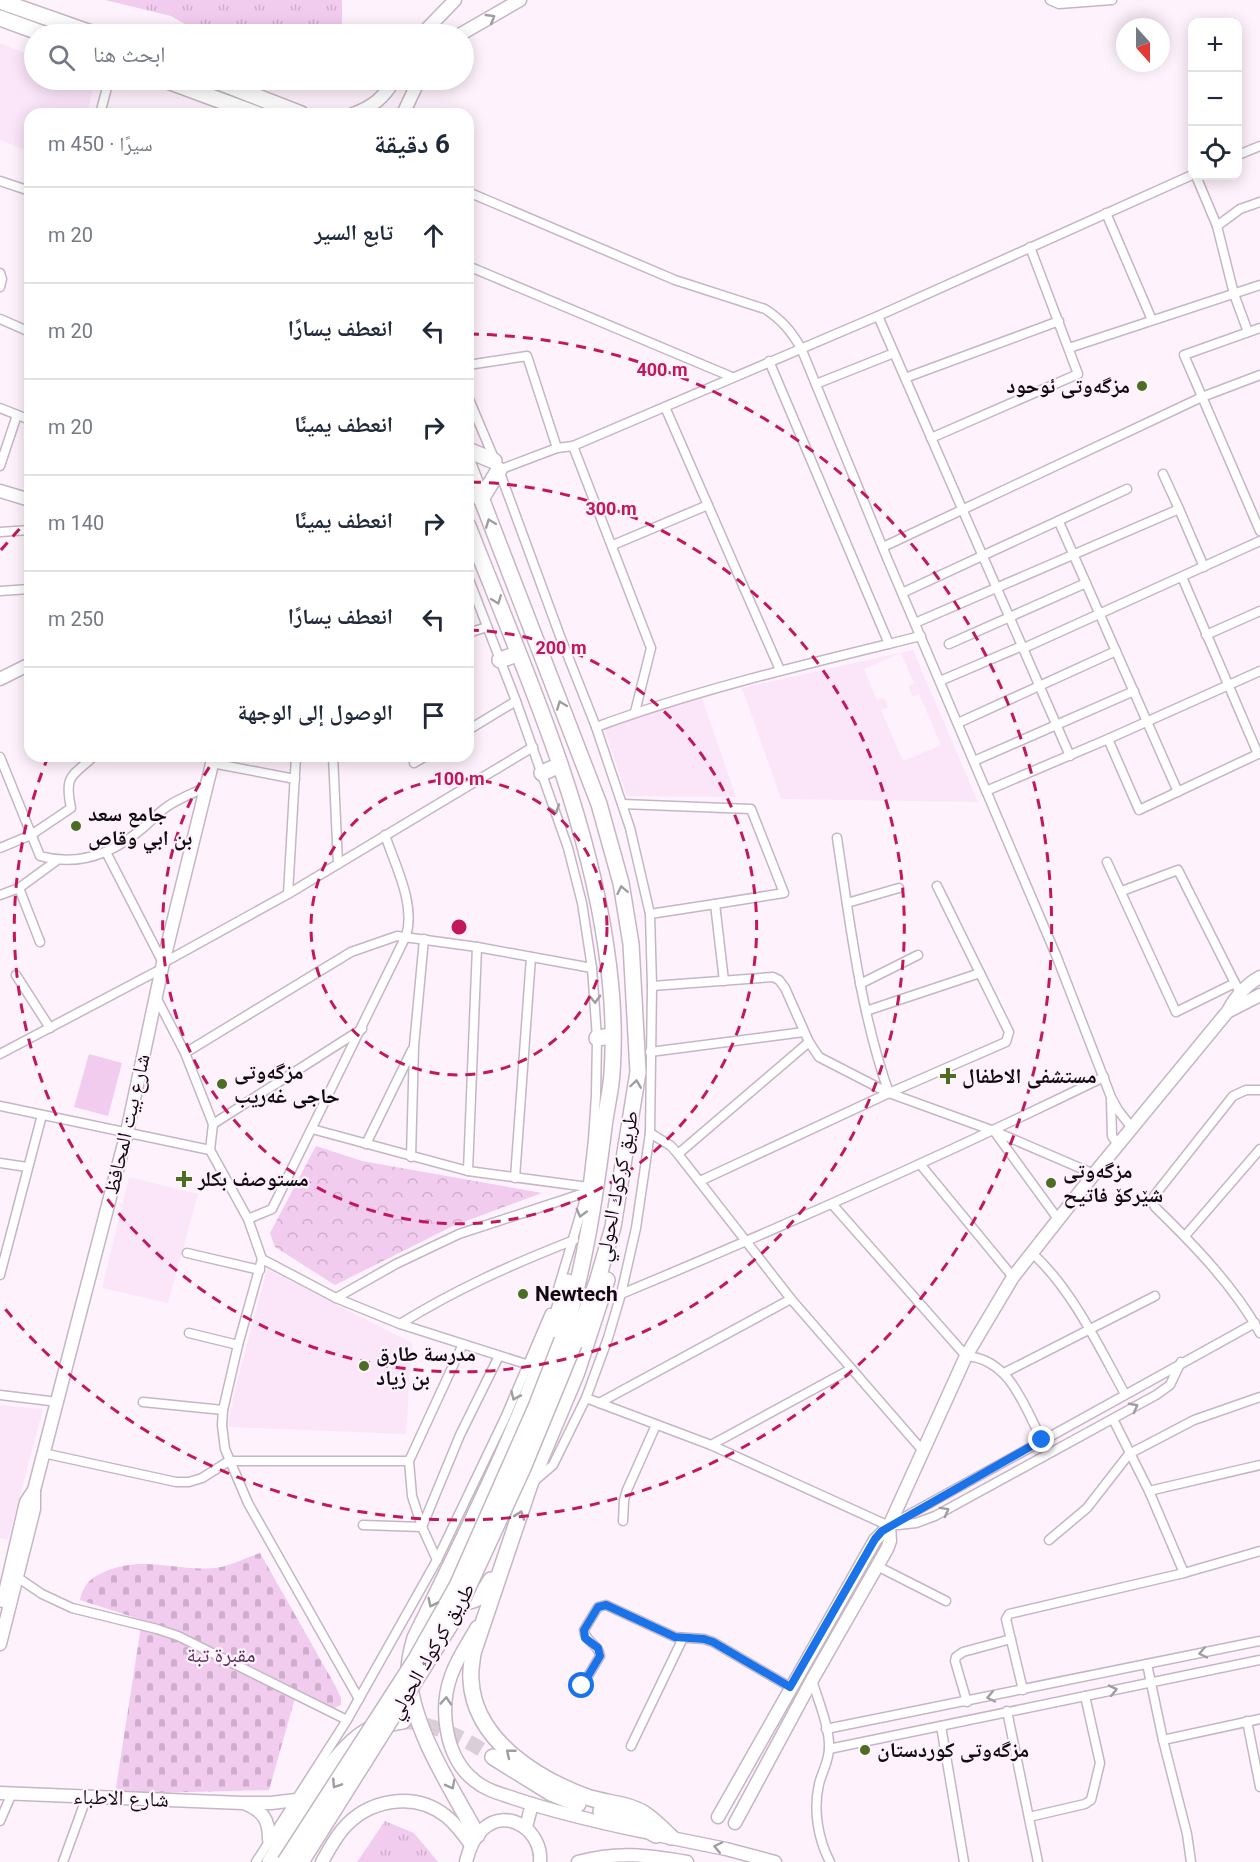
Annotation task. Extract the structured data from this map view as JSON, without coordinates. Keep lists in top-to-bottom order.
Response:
{
  "streets": {
    "highway": ["طريق كركوك الحولي"],
    "main road": ["شارع بيت المحافظ", "شارع الاطباء"]
  },
  "parks": ["مقبرة تبة"],
  "places": {
    "other": [
      "مزگەوتی ئوحود",
      "جامع سعد بن ابي وقاص",
      "مزگەوتی حاجی غەریب",
      "مزگەوتی شێرکۆ فاتیح",
      "Newtech",
      "مدرسة طارق بن زياد",
      "مزگەوتی کوردستان"
    ],
    "health": ["مستشفى الاطفال", "مستوصف بكلر"]
  },
  "north": "bottom",
  "page": {
    "map_buttons": ["+", "−"],
    "search": "ابحث هنا",
    "heading": ["6 دقيقة", "سيرًا · 450 m"],
    "list": [
      ["تابع السير", "20 m"],
      ["انعطف يسارًا", "20 m"],
      ["انعطف يمينًا", "20 m"],
      ["انعطف يمينًا", "140 m"],
      ["انعطف يسارًا", "250 m"],
      "الوصول إلى الوجهة"
    ]
  },
  "rings": [
    "400 m",
    "300 m",
    "200 m",
    "100 m"
  ]
}
